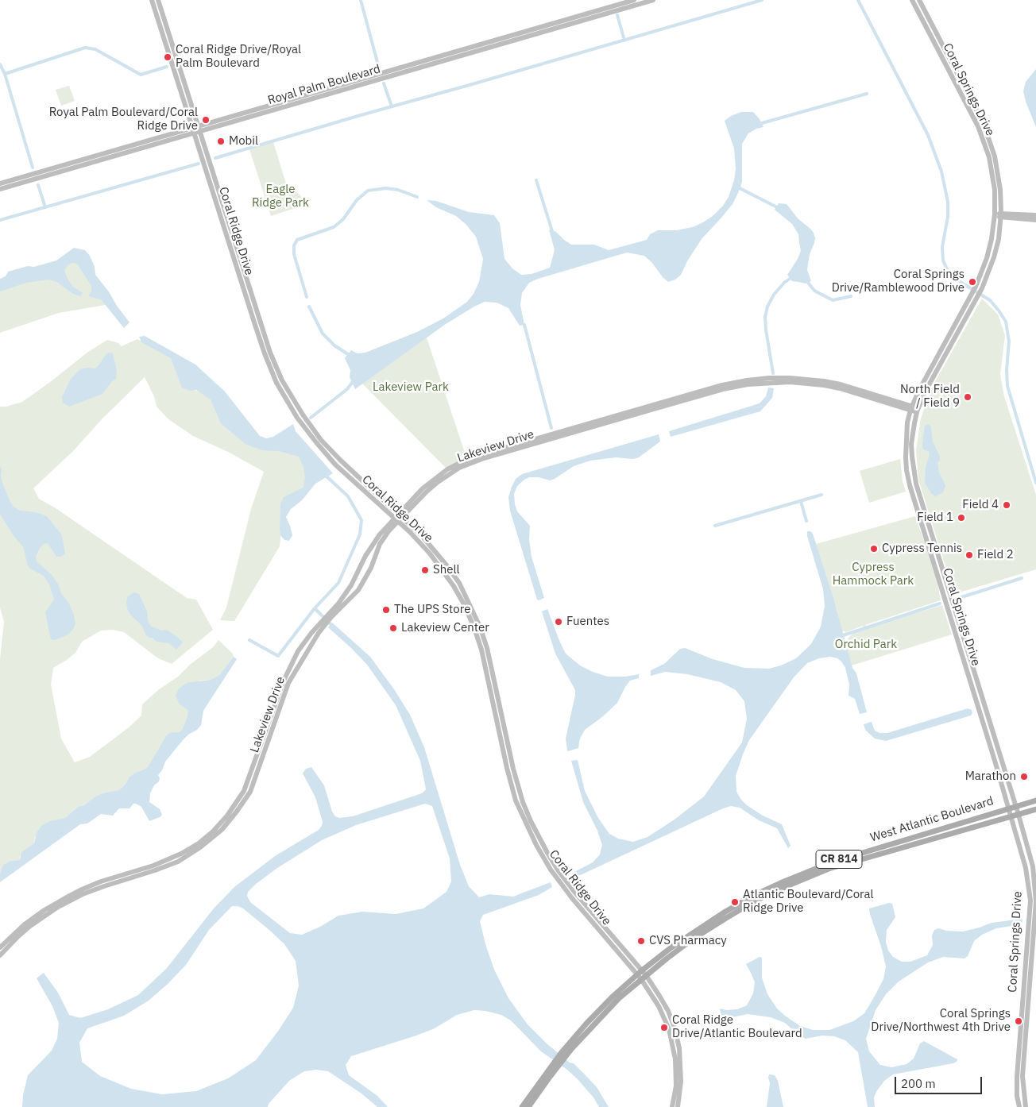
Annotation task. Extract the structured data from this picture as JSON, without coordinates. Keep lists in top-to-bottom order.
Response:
{
  "streets": {
    "main road": [
      "Royal Palm Boulevard",
      "Coral Springs Drive",
      "Coral Ridge Drive",
      "Lakeview Drive",
      "West Atlantic Boulevard",
      "CR 814"
    ]
  },
  "crossings": [
    ["Royal Palm Boulevard", "Coral Ridge Drive"],
    ["Coral Springs Drive", "Lakeview Drive"],
    ["Coral Springs Drive", "West Atlantic Boulevard"],
    ["Coral Ridge Drive", "Lakeview Drive"],
    ["Coral Ridge Drive", "West Atlantic Boulevard"]
  ],
  "parks": [
    "Eagle Ridge Park",
    "Lakeview Park",
    "Cypress Hammock Park",
    "Orchid Park"
  ],
  "places": [
    "Coral Ridge Drive/Royal Palm Boulevard",
    "Royal Palm Boulevard/Coral Ridge Drive",
    "Mobil",
    "Coral Springs Drive/Ramblewood Drive",
    "North Field / Field 9",
    "Field 4",
    "Field 1",
    "Cypress Tennis",
    "Field 2",
    "Shell",
    "The UPS Store",
    "Fuentes",
    "Lakeview Center",
    "Marathon",
    "Atlantic Boulevard/Coral Ridge Drive",
    "CVS Pharmacy",
    "Coral Springs Drive/Northwest 4th Drive",
    "Coral Ridge Drive/Atlantic Boulevard"
  ],
  "scale_bar": "200 m"
}
